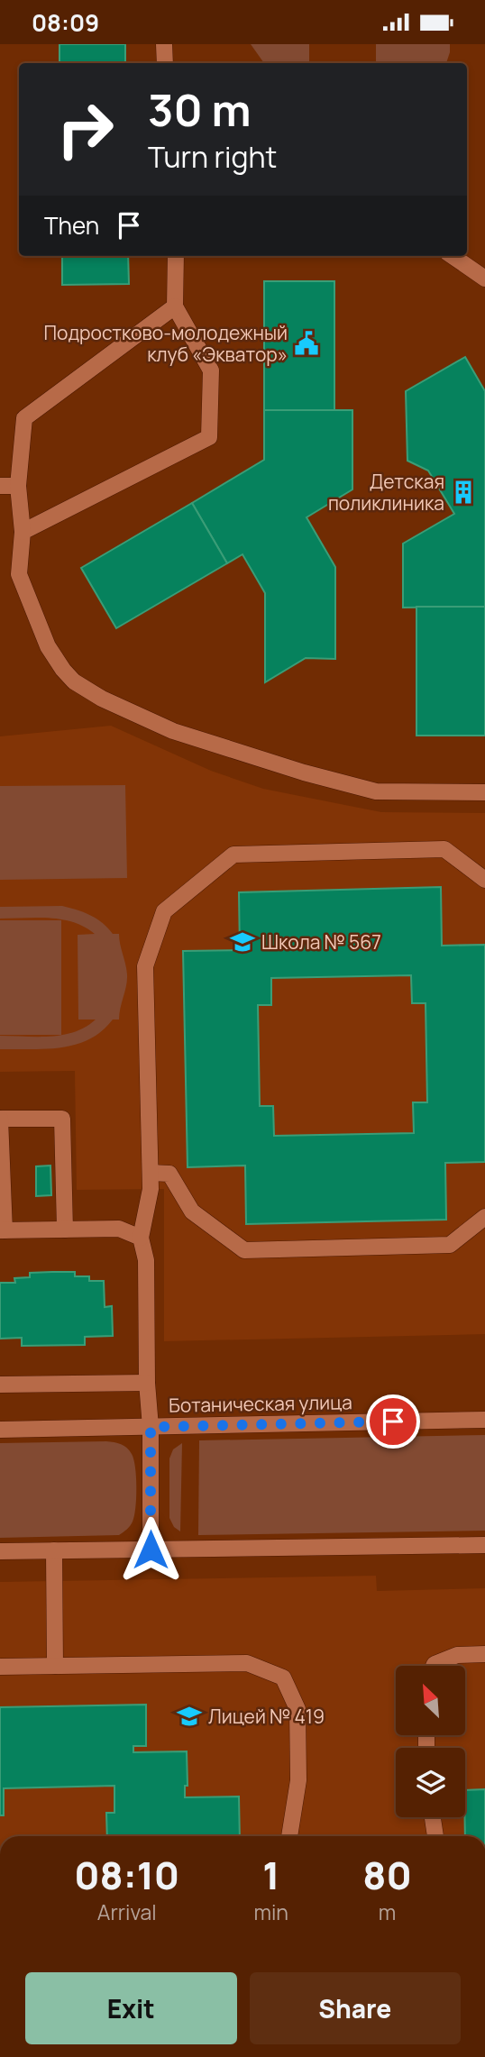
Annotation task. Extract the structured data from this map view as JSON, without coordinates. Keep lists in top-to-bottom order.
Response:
{
  "streets": {
    "street": ["Ботаническая улица"]
  },
  "places": {
    "public building": ["Подростково-молодежный клуб «Экватор»"],
    "building": ["Детская поликлиника"],
    "school or university": ["Школа № 567", "Лицей № 419"]
  },
  "north": "top left",
  "page": {
    "status": "08:09",
    "turn": ["30 m", "Turn right"],
    "then": "Then",
    "eta": [
      "08:10",
      "Arrival",
      "1",
      "min",
      "80",
      "m"
    ],
    "buttons": ["Exit", "Share"]
  }
}
